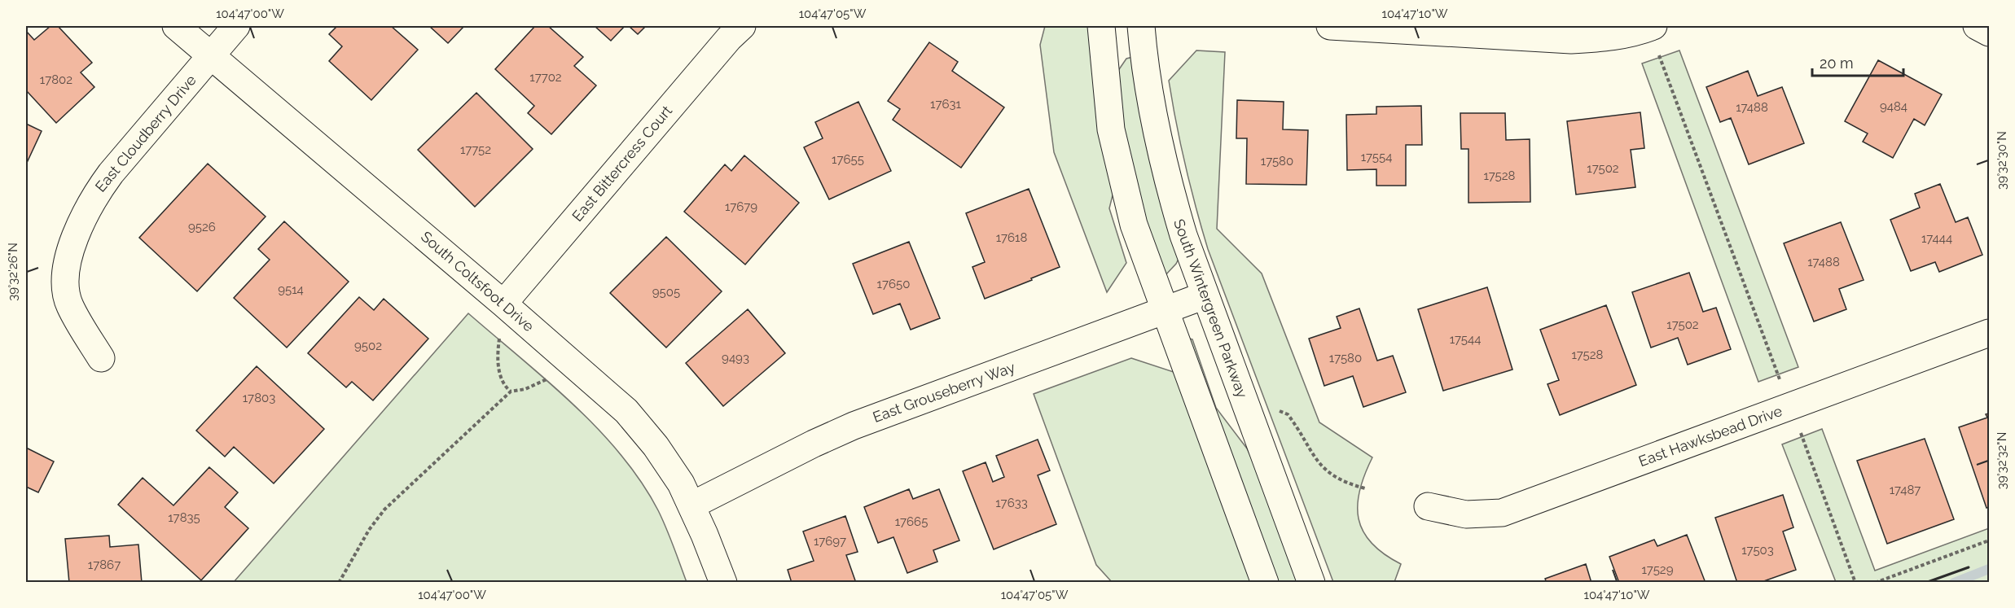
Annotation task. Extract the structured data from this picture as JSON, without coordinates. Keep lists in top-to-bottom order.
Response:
{
  "streets": {
    "street": [
      "East Cloudberry Drive",
      "East Bittercress Court",
      "South Coltsfoot Drive",
      "South Wintergreen Parkway",
      "East Grouseberry Way",
      "East Hawksbead Drive"
    ]
  },
  "crossings": [
    ["East Cloudberry Drive", "South Coltsfoot Drive"],
    ["East Bittercress Court", "South Coltsfoot Drive"],
    ["South Coltsfoot Drive", "East Grouseberry Way"],
    ["South Wintergreen Parkway", "East Grouseberry Way"]
  ],
  "house_numbers": [
    "17702",
    "17802",
    "17631",
    "9484",
    "17488",
    "17752",
    "17554",
    "17655",
    "17580",
    "17502",
    "17528",
    "17679",
    "9526",
    "17618",
    "17444",
    "17488",
    "17650",
    "9514",
    "9505",
    "17502",
    "17544",
    "9502",
    "17528",
    "9493",
    "17580",
    "17803",
    "17487",
    "17633",
    "17835",
    "17665",
    "17697",
    "17503",
    "17867",
    "17529"
  ],
  "scale_bar": "20 m",
  "coordinates": [
    "104°47'00\"W",
    "104°47'05\"W",
    "104°47'10\"W",
    "39°32'30\"N",
    "39°32'26\"N",
    "39°32'32\"N"
  ]
}
